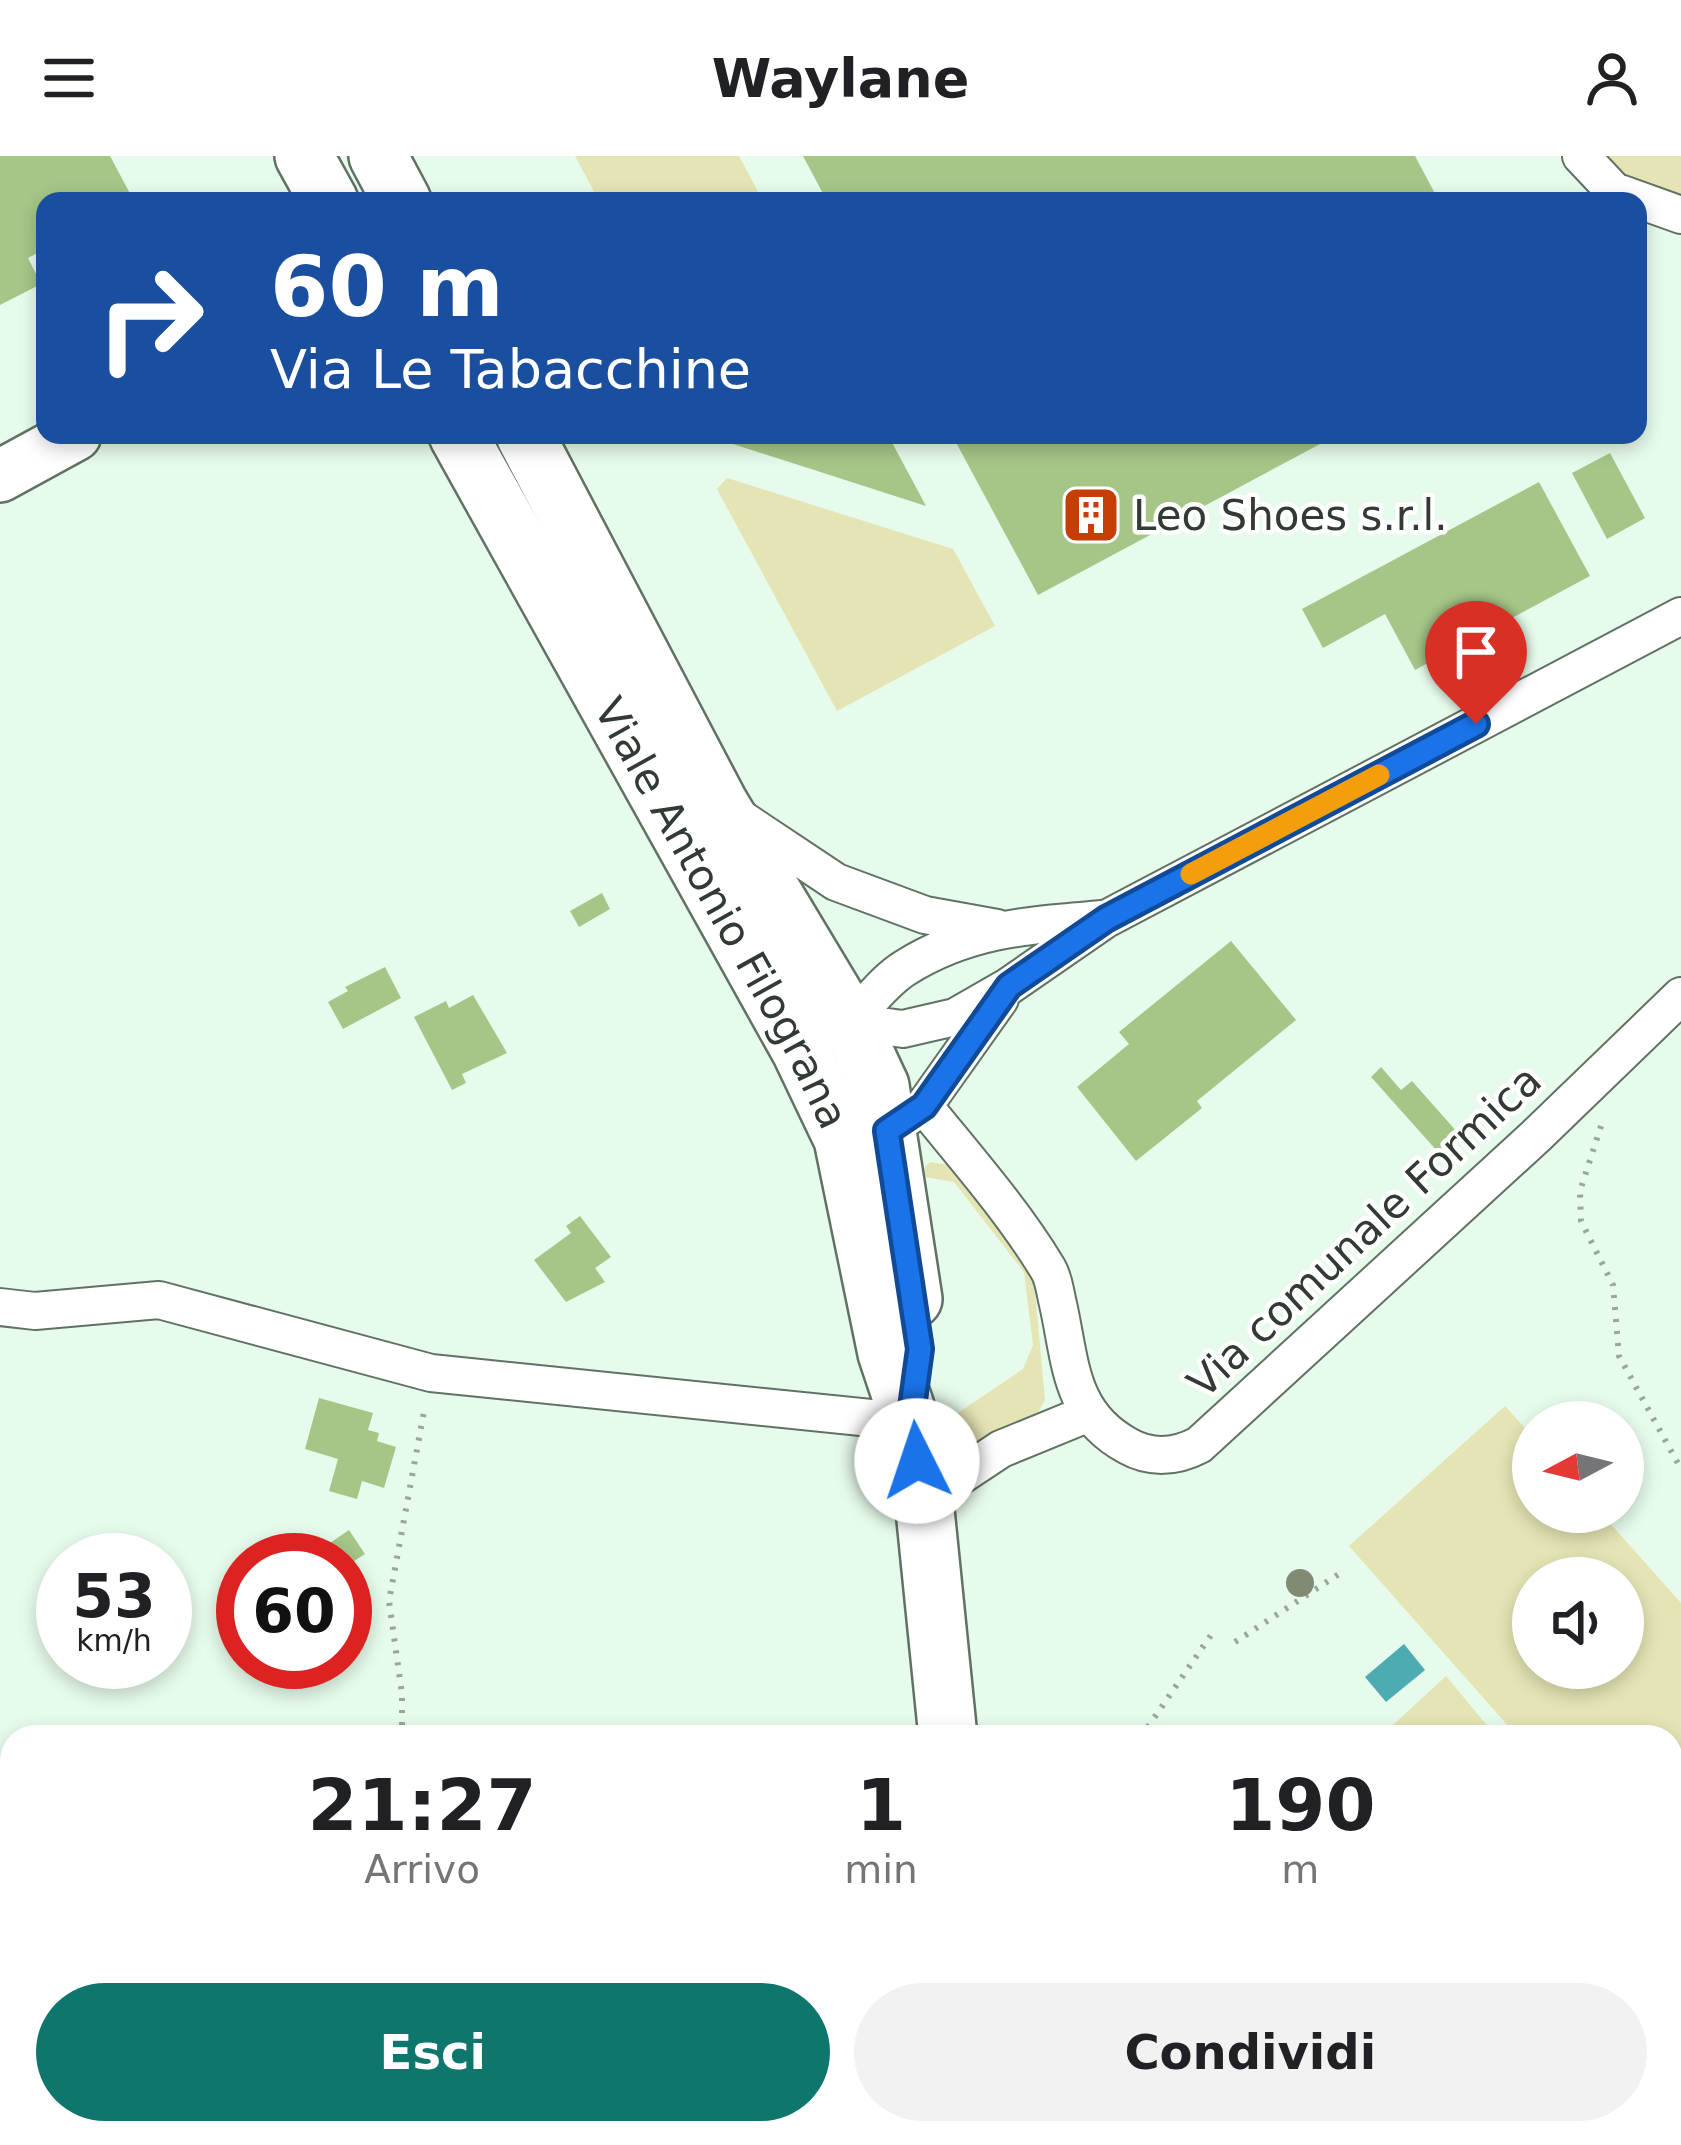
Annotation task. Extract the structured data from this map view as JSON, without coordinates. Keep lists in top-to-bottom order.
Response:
{
  "streets": {
    "main road": ["Viale Antonio Filograna"],
    "street": ["Via comunale Formica"]
  },
  "places": {
    "building": ["Leo Shoes s.r.l."]
  },
  "north": "left",
  "page": {
    "header": "Waylane",
    "turn": ["60 m", "Via Le Tabacchine"],
    "speed": "53 km/h",
    "limit": "60",
    "eta": [
      "21:27",
      "Arrivo",
      "1",
      "min",
      "190",
      "m"
    ],
    "buttons": ["Esci", "Condividi"]
  }
}
